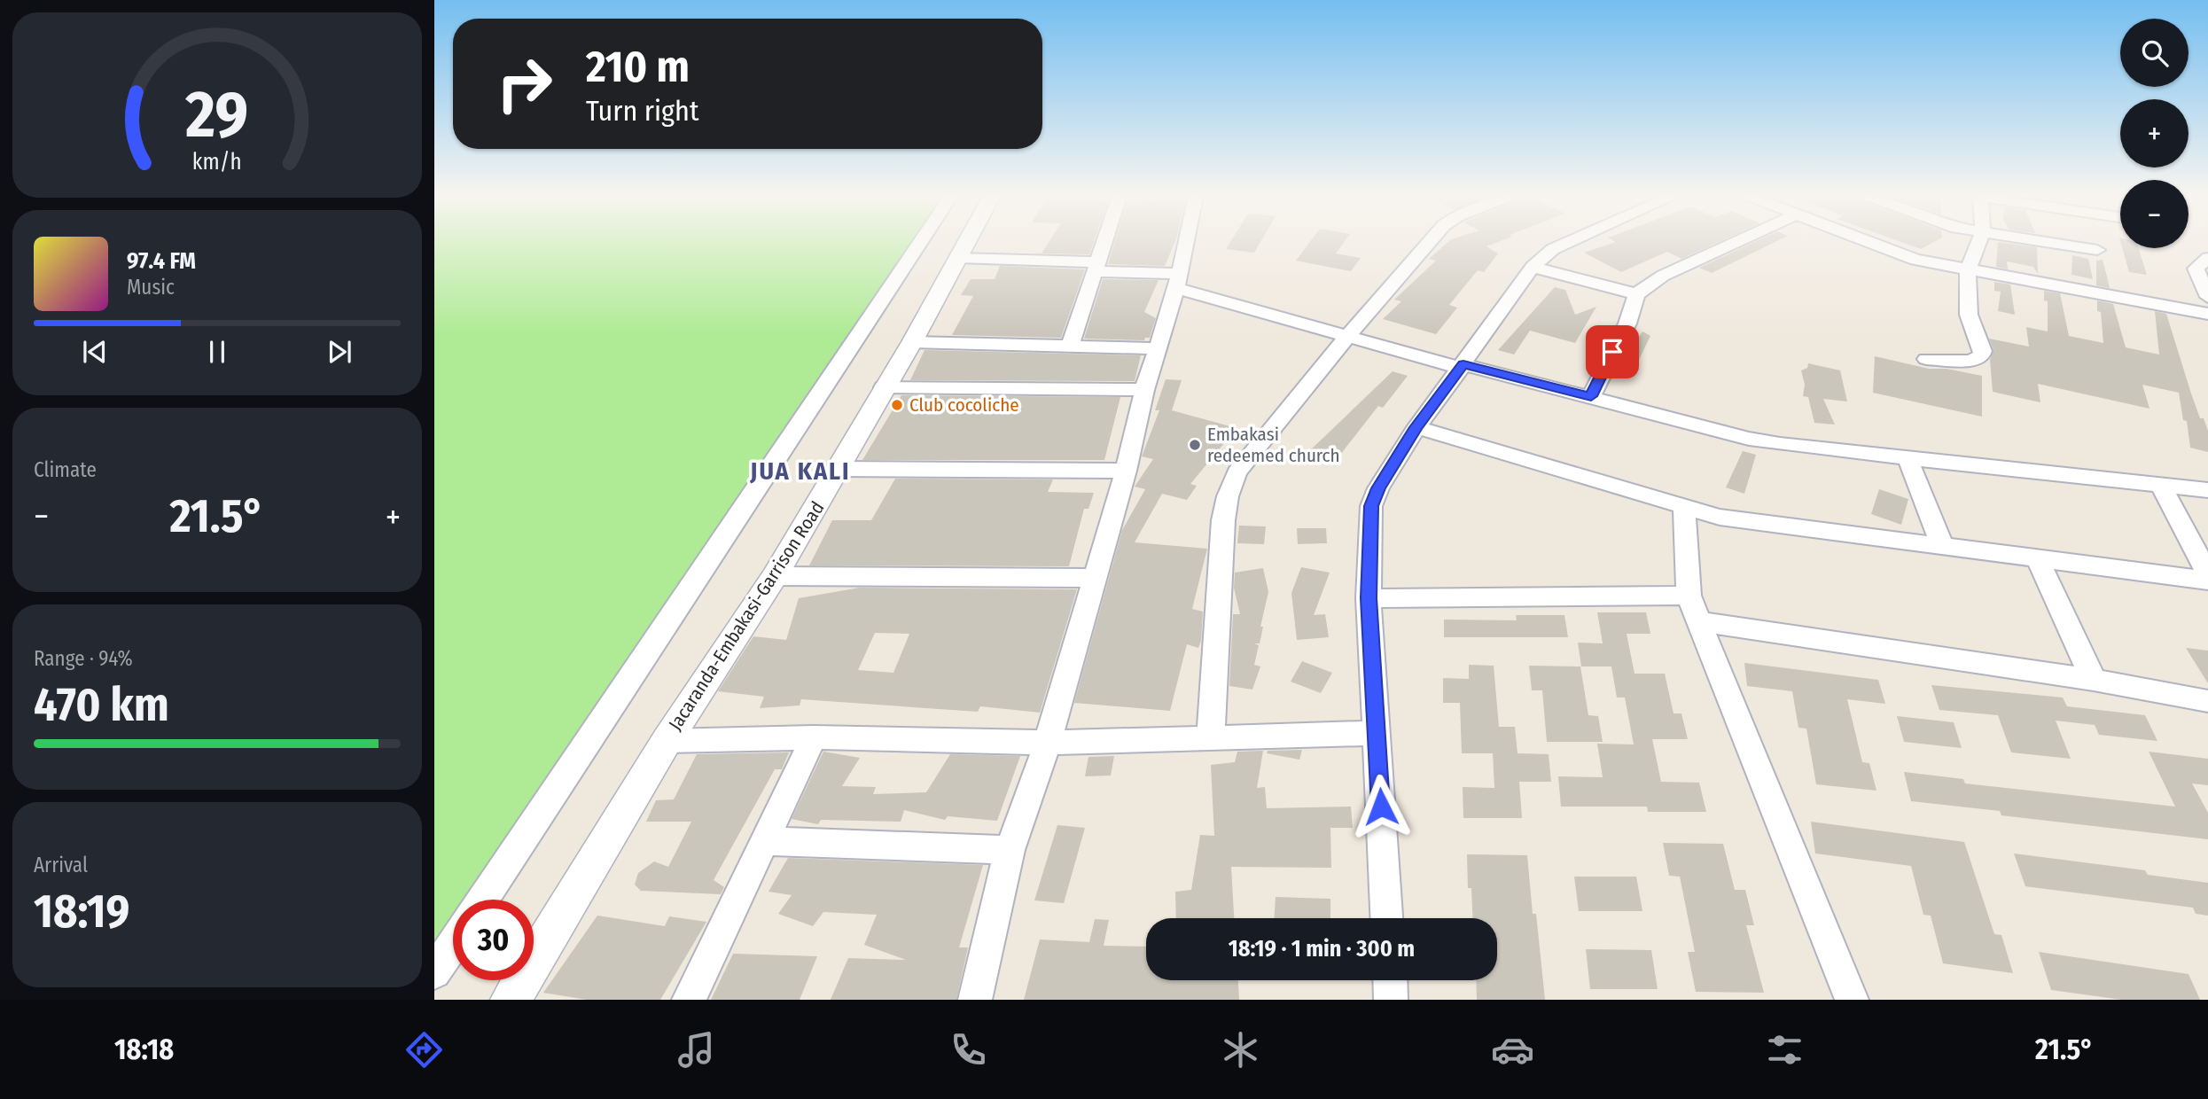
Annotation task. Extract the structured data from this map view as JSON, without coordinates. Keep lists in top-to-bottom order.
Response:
{
  "streets": {
    "street": ["Jacaranda-Embakasi-Garrison Road"]
  },
  "districts": ["JUA KALI"],
  "places": ["Club cocoliche", "Embakasi redeemed church"],
  "page": {
    "map_buttons": ["+", "−"],
    "turn": ["210 m", "Turn right"],
    "song": ["97.4 FM", "Music"],
    "tile": [
      "Climate",
      ["Range · 94%", "470 km"],
      ["Arrival", "18:19"]
    ],
    "heat": ["−", "21.5°", "+"],
    "limit": "30",
    "trip": "18:19 · 1 min · 300 m",
    "tabs": ["18:18", "21.5°"],
    "gauge": ["29", "km/h"]
  }
}
